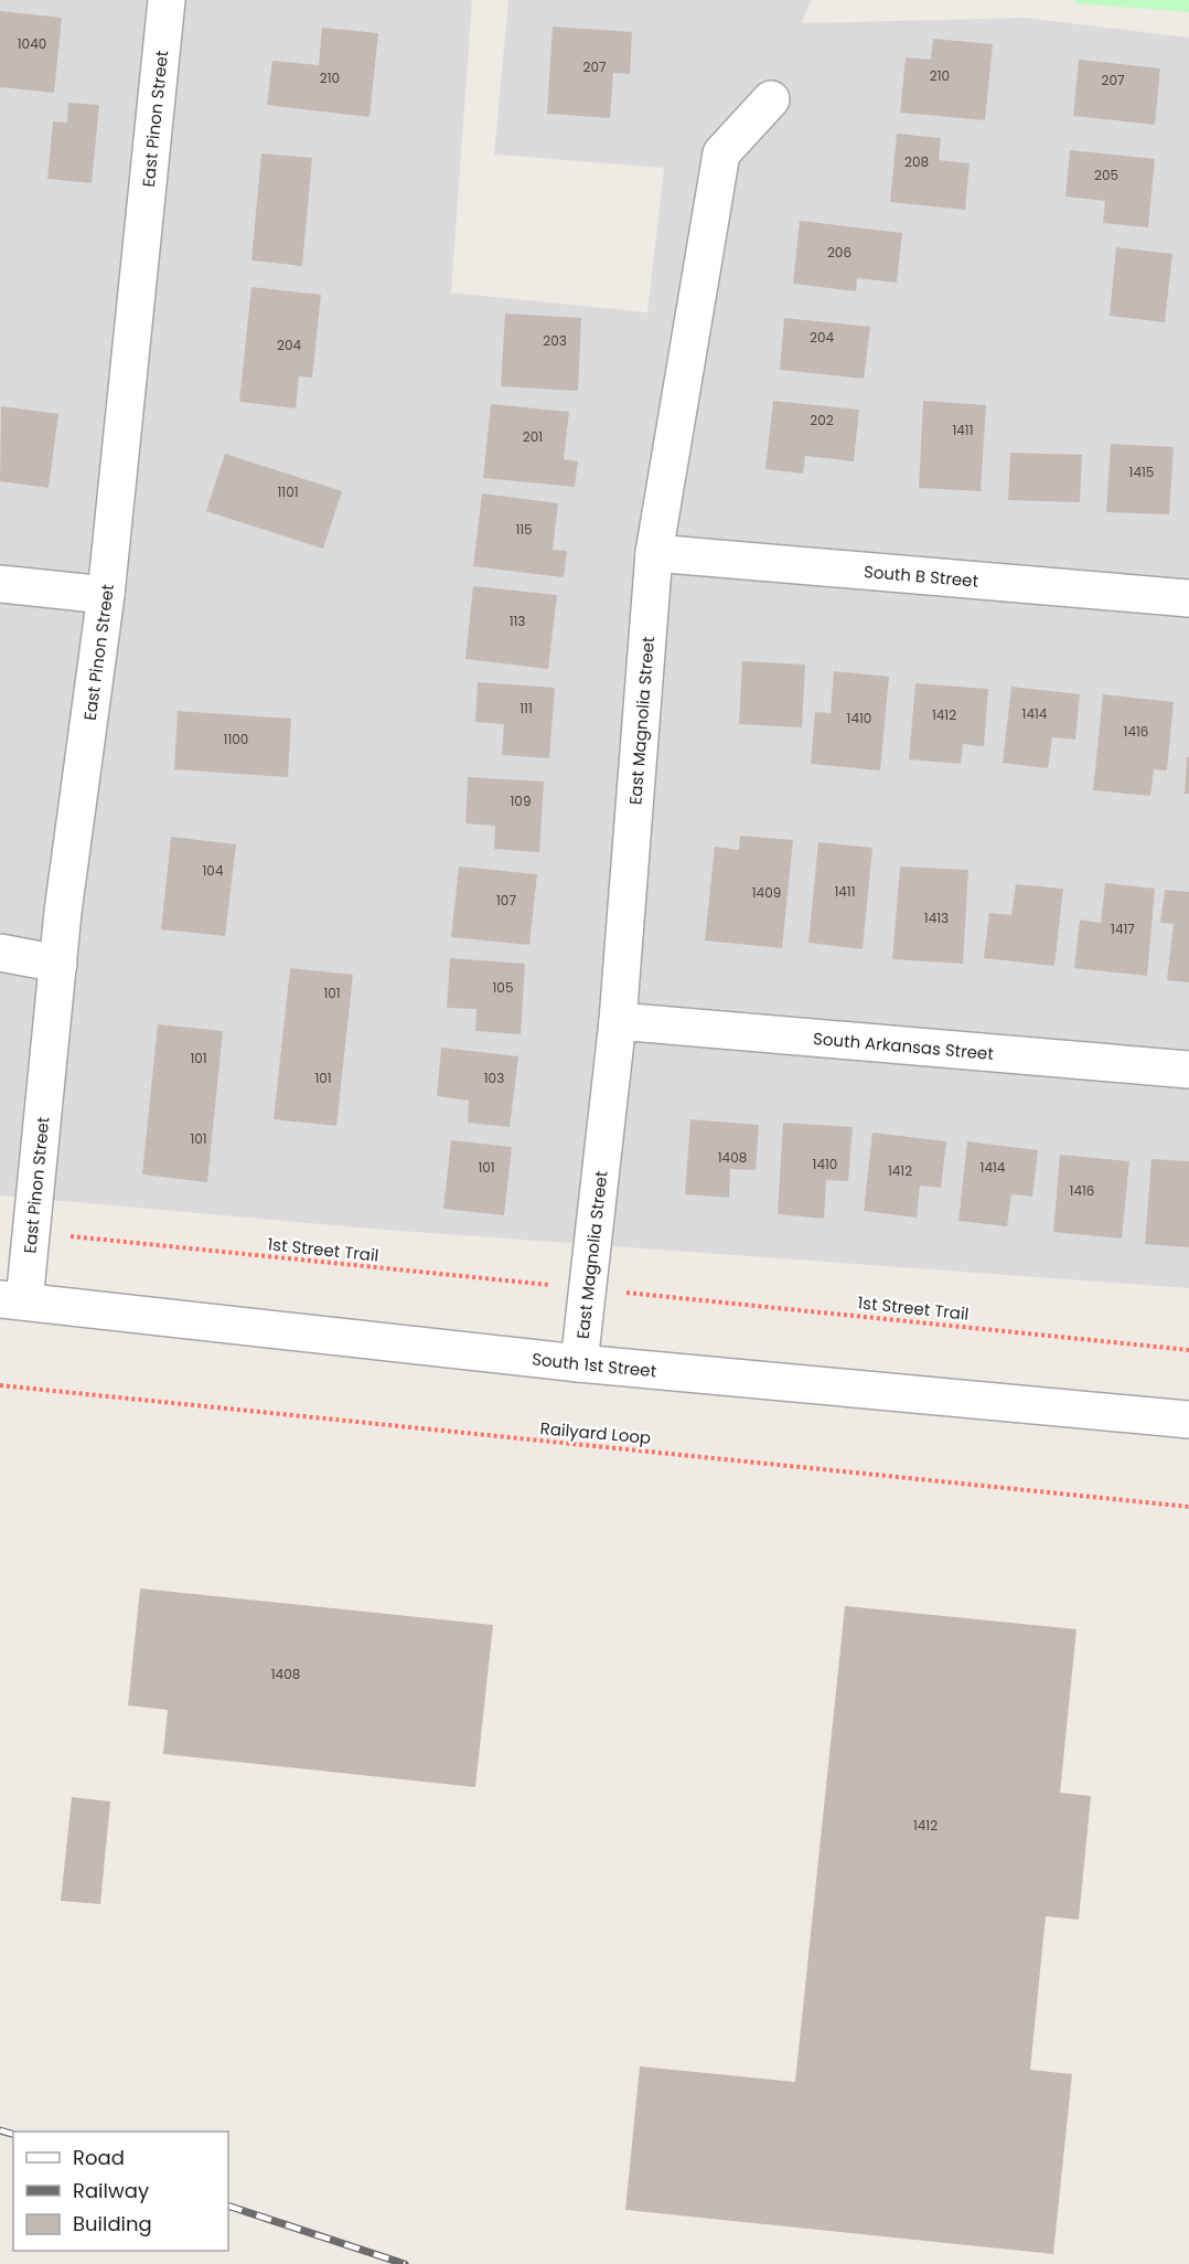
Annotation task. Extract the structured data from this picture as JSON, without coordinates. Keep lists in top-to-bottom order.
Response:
{
  "streets": {
    "street": [
      "East Pinon Street",
      "South B Street",
      "East Magnolia Street",
      "South Arkansas Street",
      "South 1st Street"
    ],
    "path": ["1st Street Trail", "Railyard Loop"]
  },
  "crossings": [
    ["East Pinon Street", "South 1st Street"],
    ["South B Street", "East Magnolia Street"],
    ["East Magnolia Street", "South Arkansas Street"],
    ["East Magnolia Street", "South 1st Street"]
  ],
  "house_numbers": [
    "1040",
    "207",
    "210",
    "210",
    "207",
    "208",
    "205",
    "206",
    "204",
    "203",
    "204",
    "202",
    "1411",
    "201",
    "1415",
    "1101",
    "115",
    "113",
    "111",
    "1414",
    "1412",
    "1410",
    "1416",
    "1100",
    "109",
    "104",
    "1411",
    "1409",
    "107",
    "1413",
    "1417",
    "105",
    "101",
    "101",
    "101",
    "103",
    "101",
    "1408",
    "1410",
    "101",
    "1414",
    "1412",
    "1416",
    "1408",
    "1412"
  ],
  "legend": ["Road", "Railway", "Building"]
}
